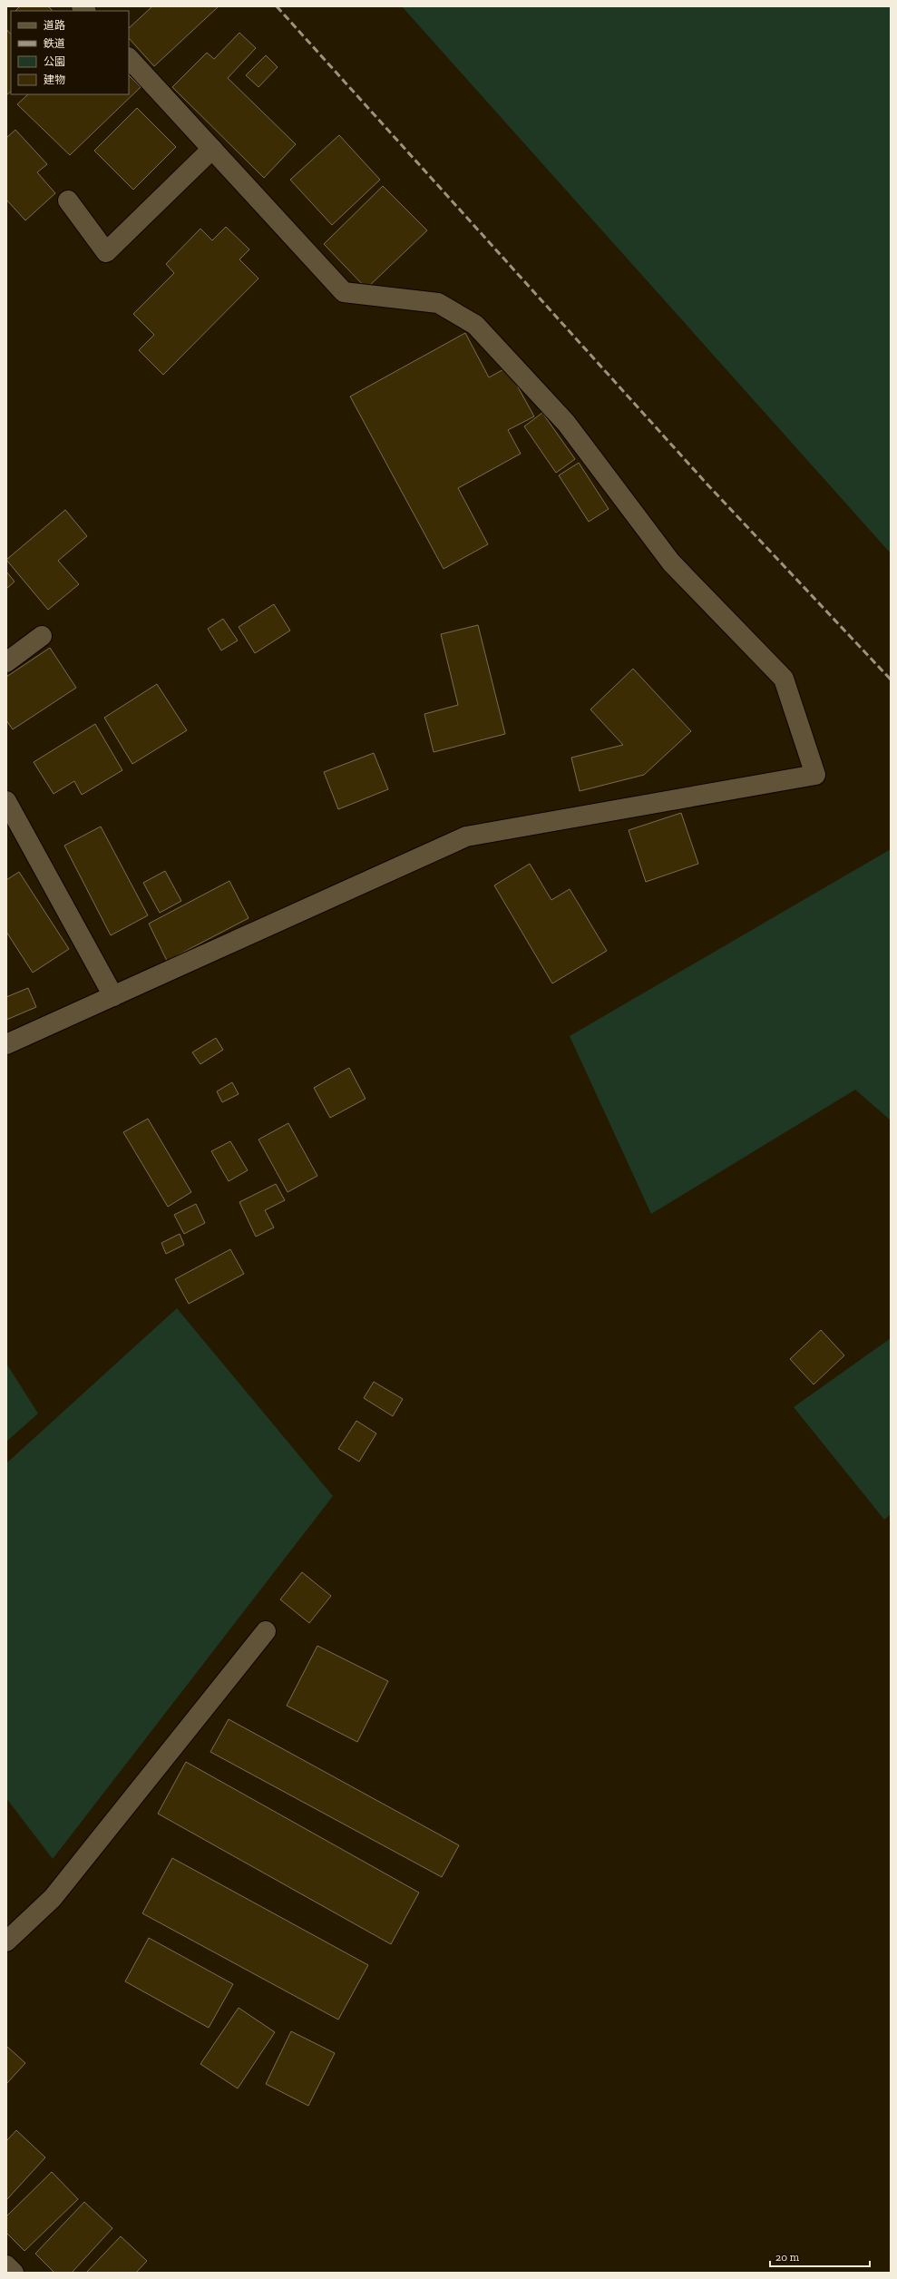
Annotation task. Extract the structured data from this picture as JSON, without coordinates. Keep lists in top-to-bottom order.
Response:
{
  "legend": [
    "道路",
    "鉄道",
    "公園",
    "建物"
  ],
  "scale_bar": "20 m"
}
